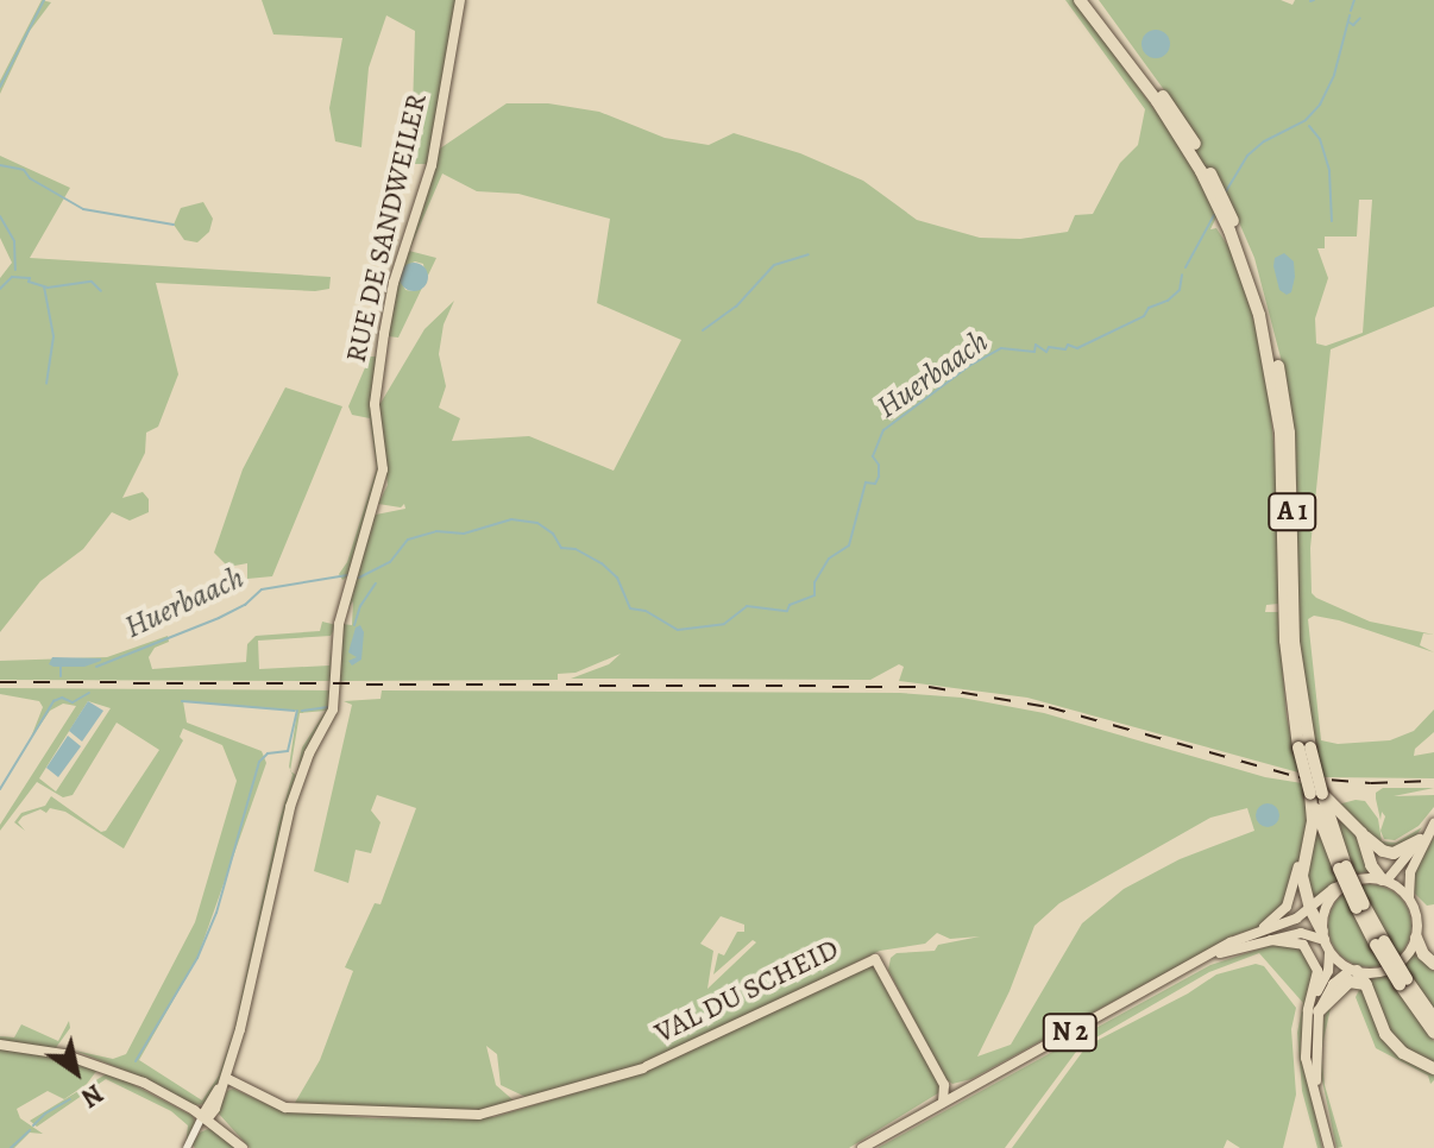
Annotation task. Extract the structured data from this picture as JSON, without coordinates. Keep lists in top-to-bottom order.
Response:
{
  "streets": {
    "highway": ["A 1", "N 2"],
    "main road": ["RUE DE SANDWEILER", "VAL DU SCHEID"]
  },
  "crossings": [
    ["RUE DE SANDWEILER", "VAL DU SCHEID"],
    ["A 1", "N 2"]
  ],
  "water": ["Huerbaach"],
  "north": "bottom right"
}
